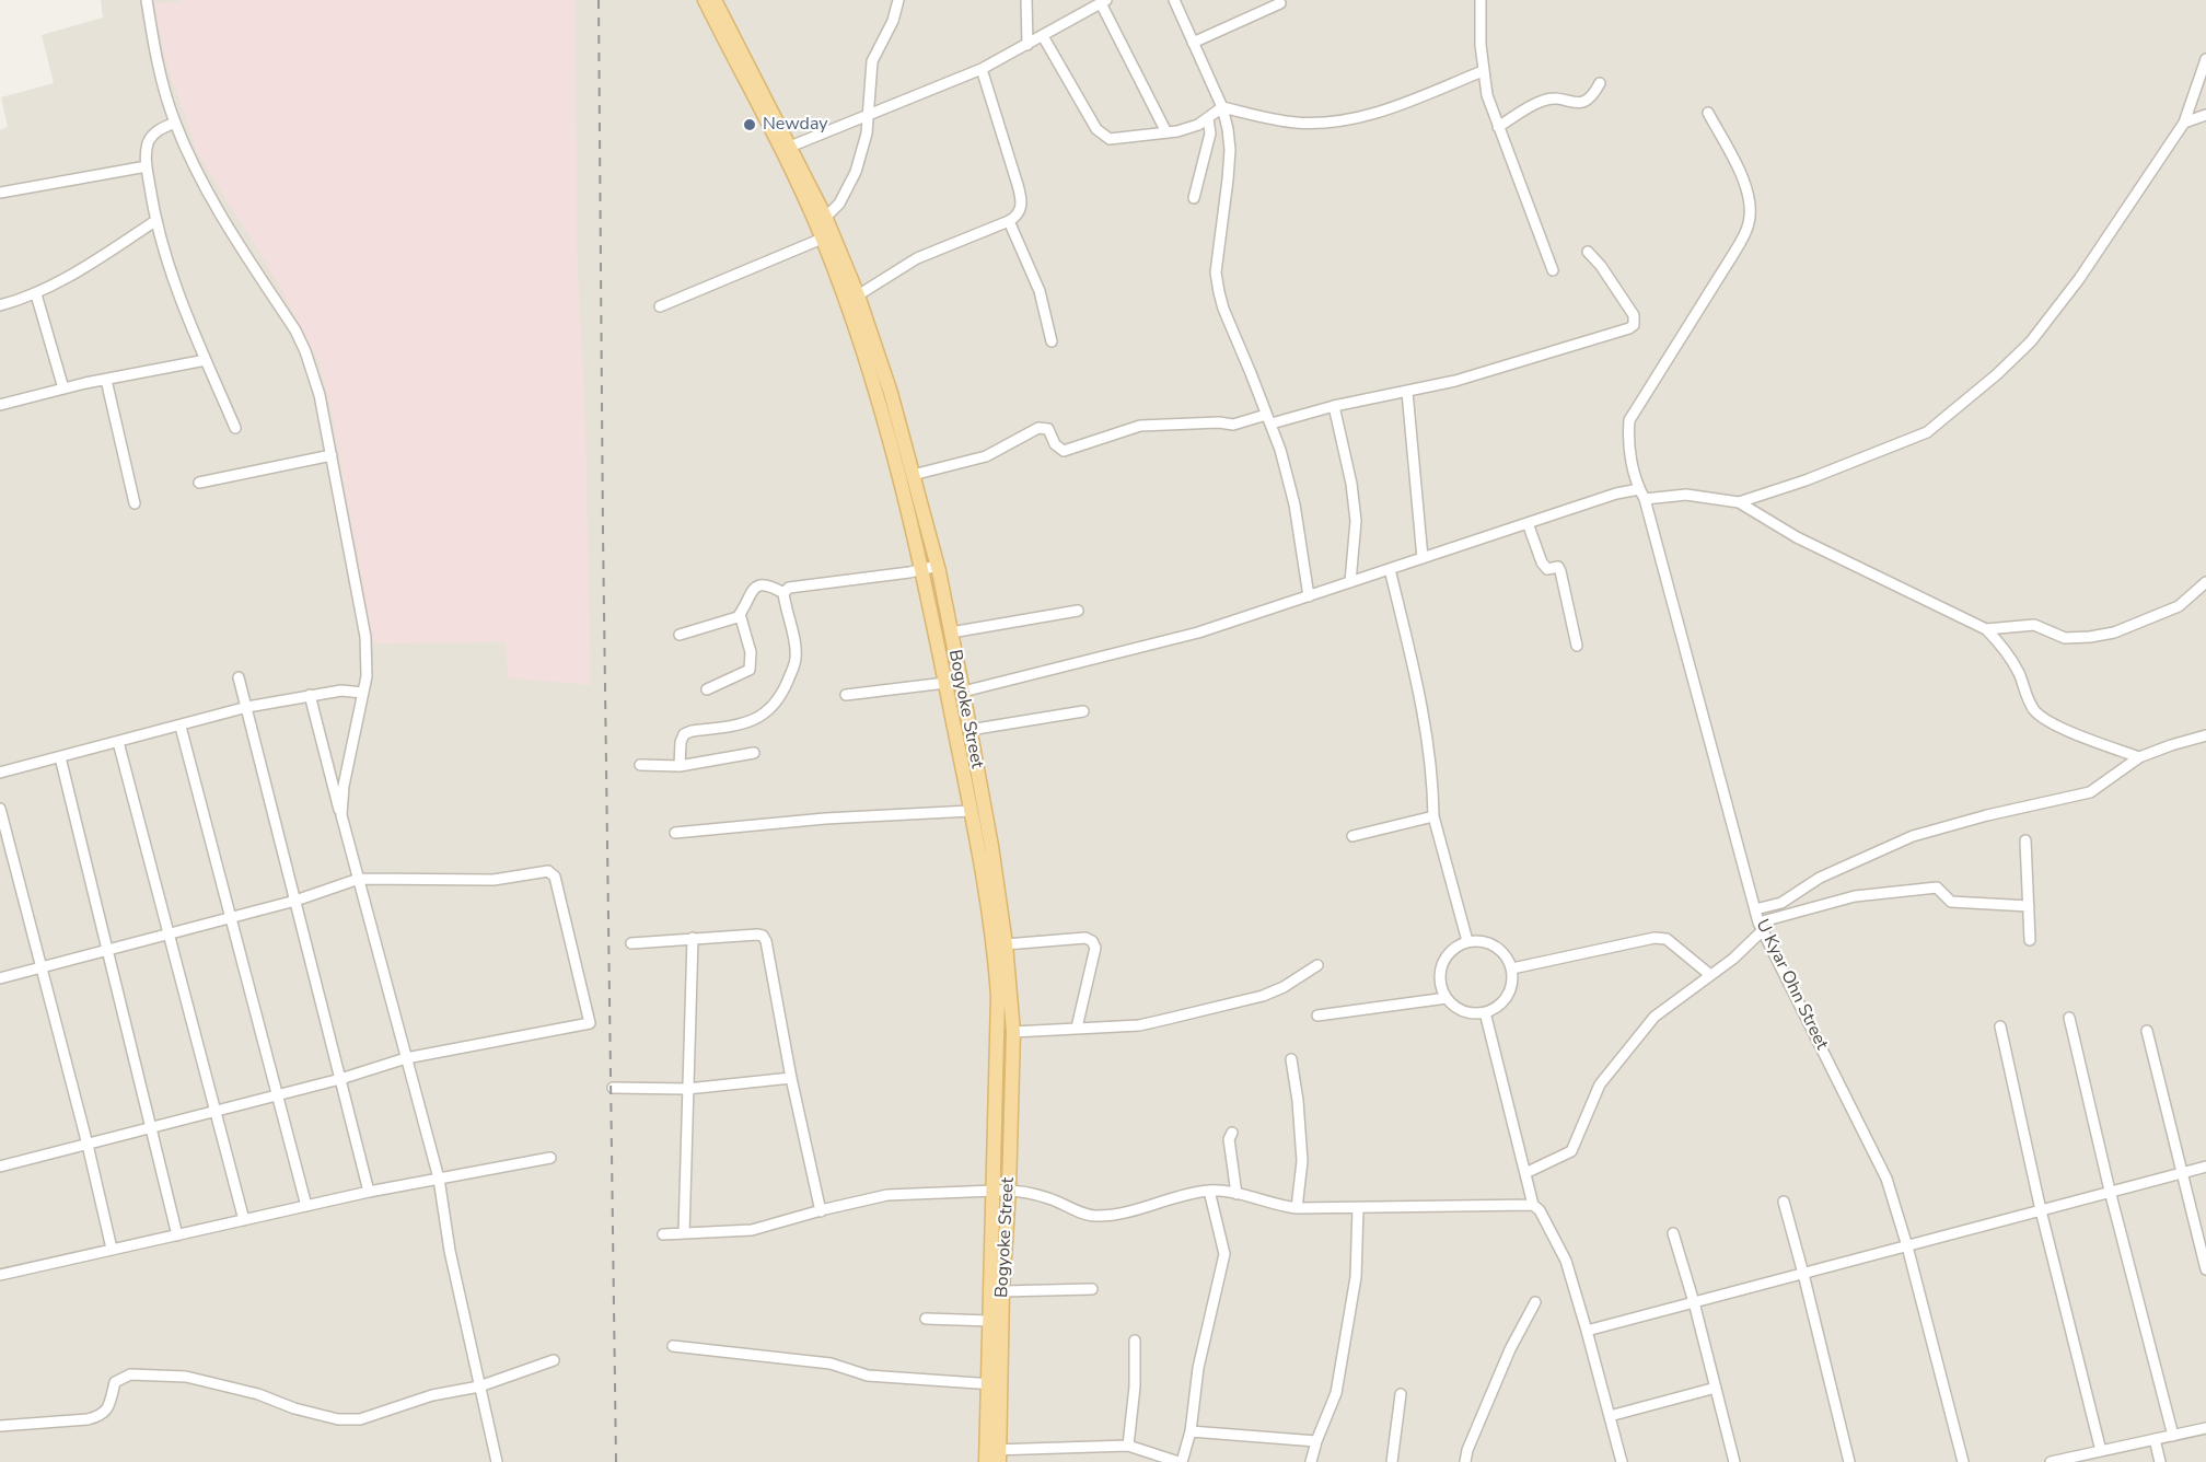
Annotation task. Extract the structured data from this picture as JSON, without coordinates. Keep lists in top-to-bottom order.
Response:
{
  "streets": {
    "main road": ["Bogyoke Street"],
    "street": ["U Kyar Ohn Street"]
  },
  "places": ["Newday"]
}
